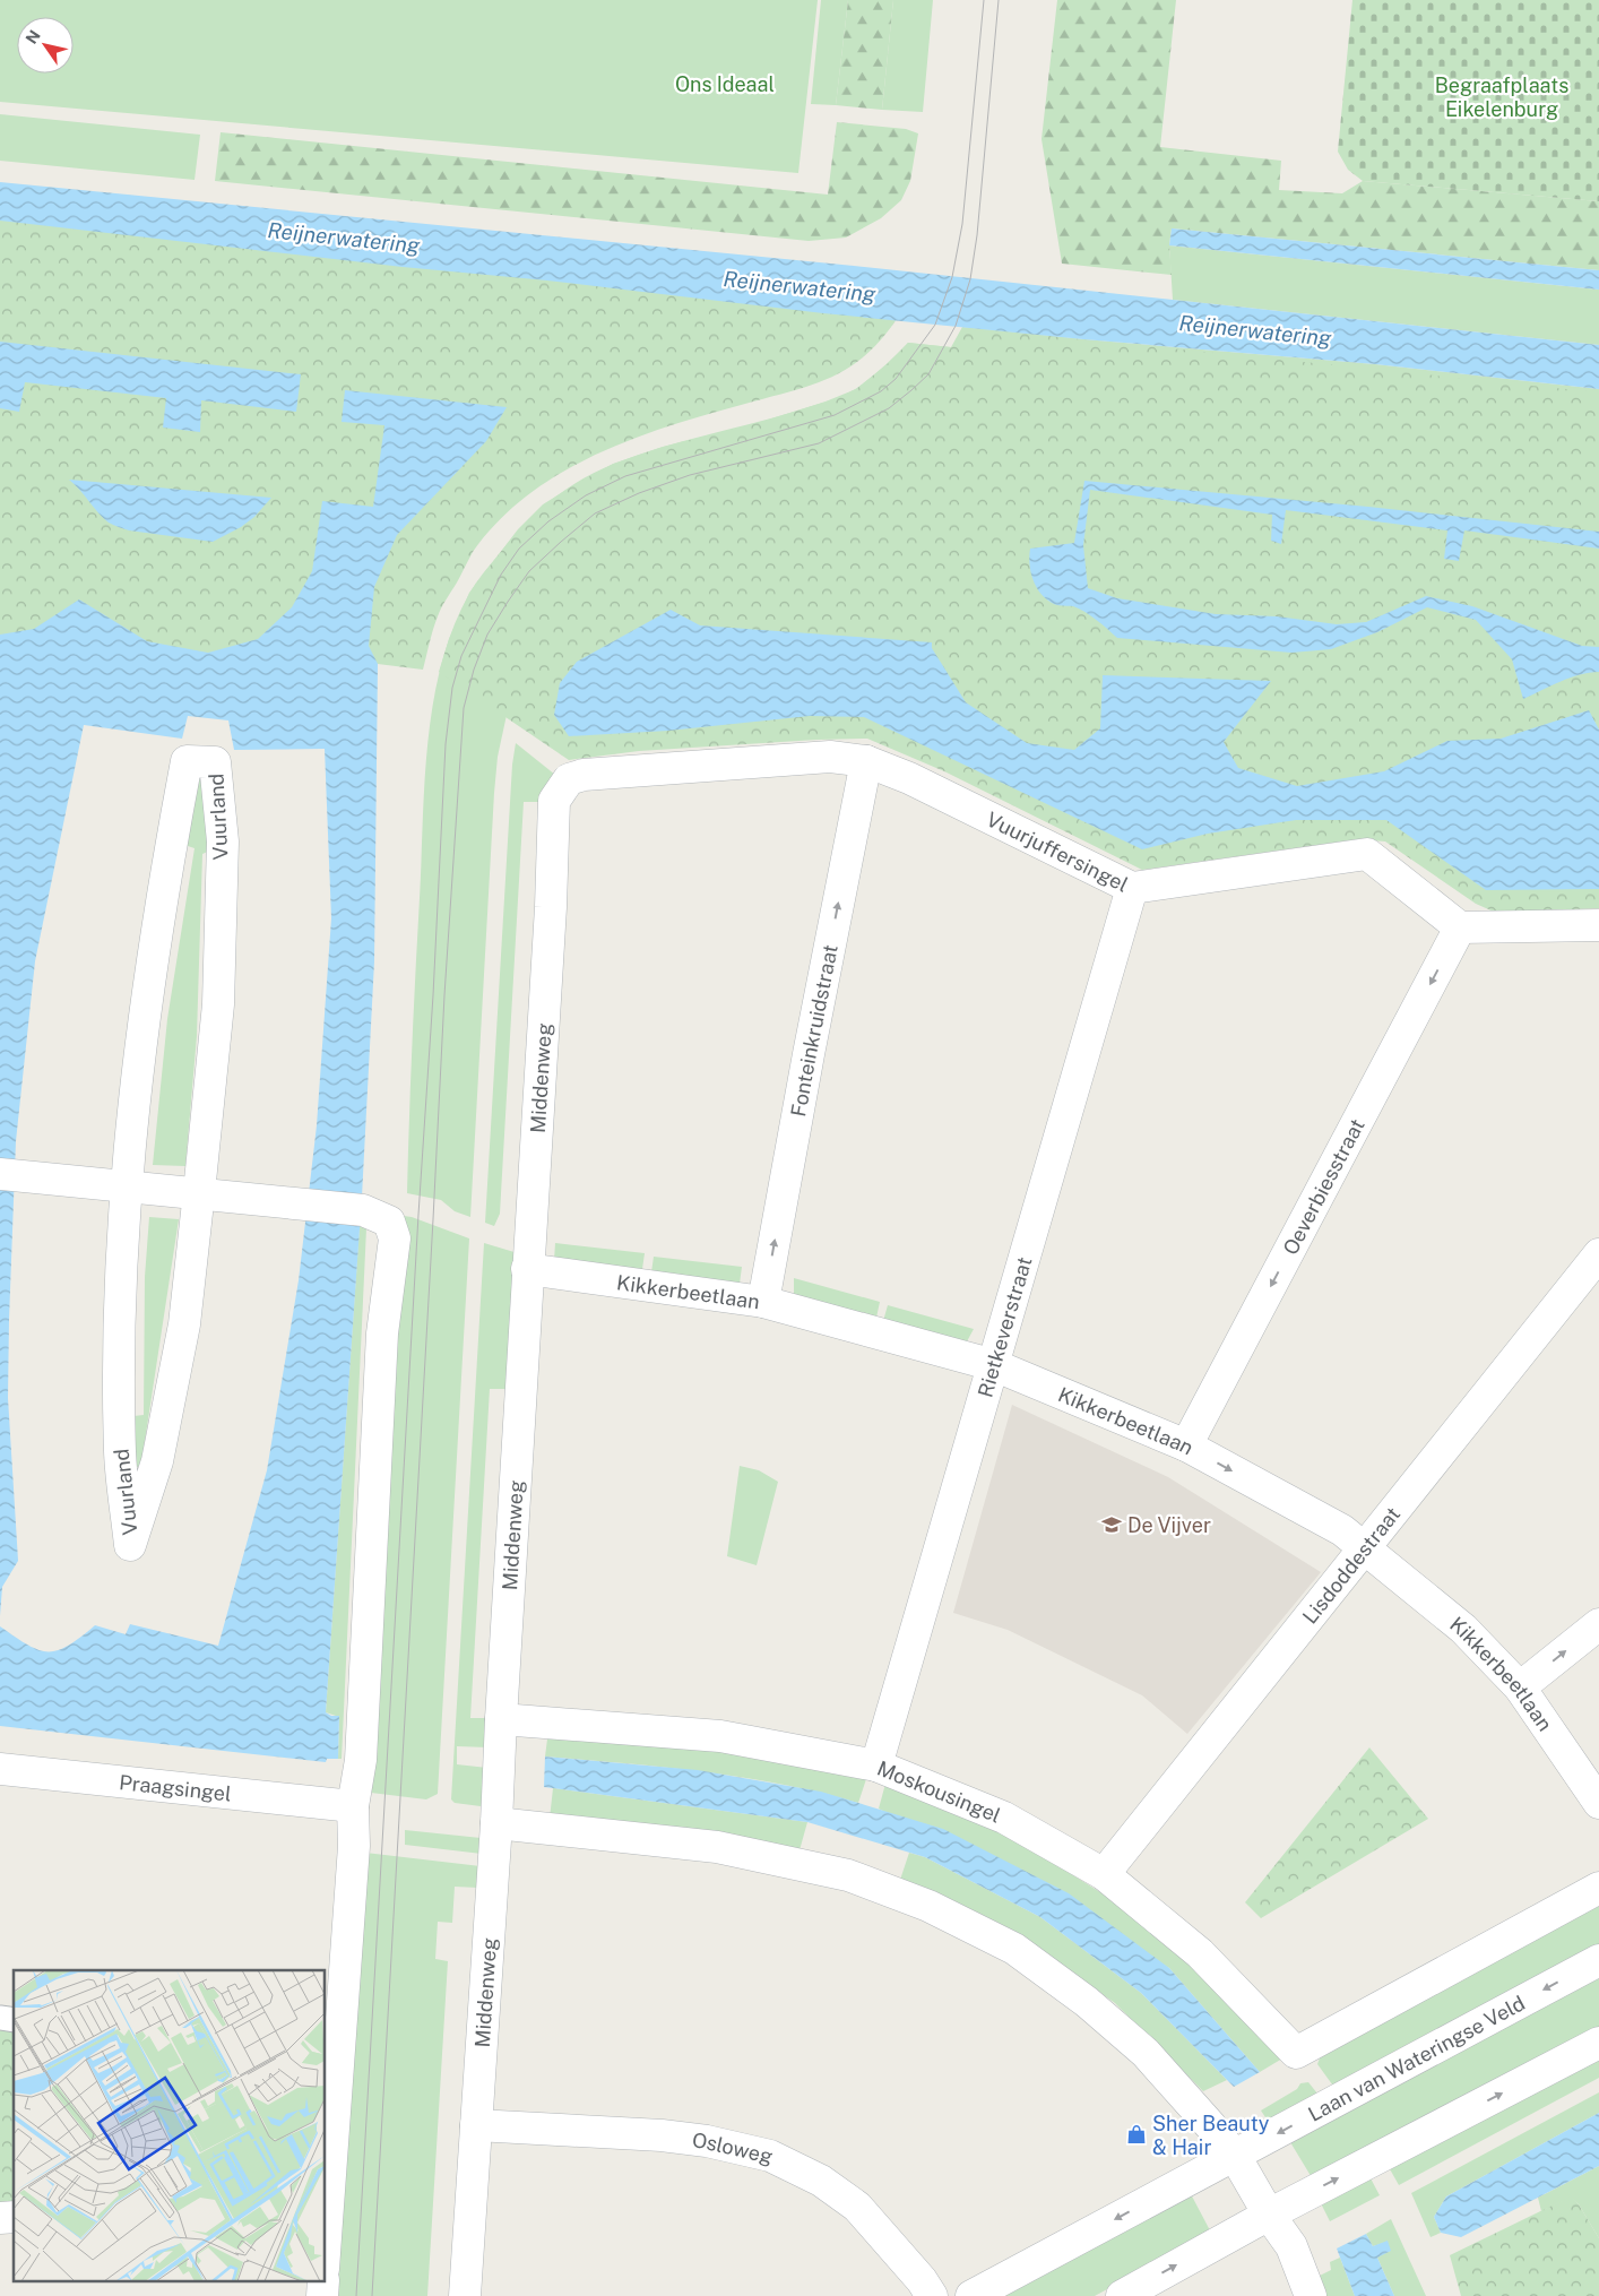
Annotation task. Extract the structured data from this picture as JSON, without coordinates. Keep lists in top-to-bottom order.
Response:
{
  "streets": {
    "street": [
      "Vuurland",
      "Vuurjuffersingel",
      "Fonteinkruidstraat",
      "Middenweg",
      "Oeverbiesstraat",
      "Kikkerbeetlaan",
      "Rietkeverstraat",
      "Lisdoddestraat",
      "Praagsingel",
      "Moskousingel",
      "Laan van Wateringse Veld",
      "Osloweg"
    ]
  },
  "crossings": [
    ["Vuurjuffersingel", "Fonteinkruidstraat"],
    ["Vuurjuffersingel", "Middenweg"],
    ["Vuurjuffersingel", "Oeverbiesstraat"],
    ["Vuurjuffersingel", "Rietkeverstraat"],
    ["Fonteinkruidstraat", "Kikkerbeetlaan"],
    ["Middenweg", "Kikkerbeetlaan"],
    ["Middenweg", "Moskousingel"],
    ["Middenweg", "Osloweg"],
    ["Oeverbiesstraat", "Kikkerbeetlaan"],
    ["Kikkerbeetlaan", "Rietkeverstraat"],
    ["Kikkerbeetlaan", "Lisdoddestraat"],
    ["Rietkeverstraat", "Moskousingel"],
    ["Lisdoddestraat", "Moskousingel"]
  ],
  "one_way": ["Fonteinkruidstraat", "Oeverbiesstraat"],
  "water": ["Reijnerwatering"],
  "parks": ["Ons Ideaal", "Begraafplaats Eikelenburg"],
  "places": {
    "school or university": ["De Vijver"],
    "shop": ["Sher Beauty & Hair"]
  },
  "north": "top left"
}
